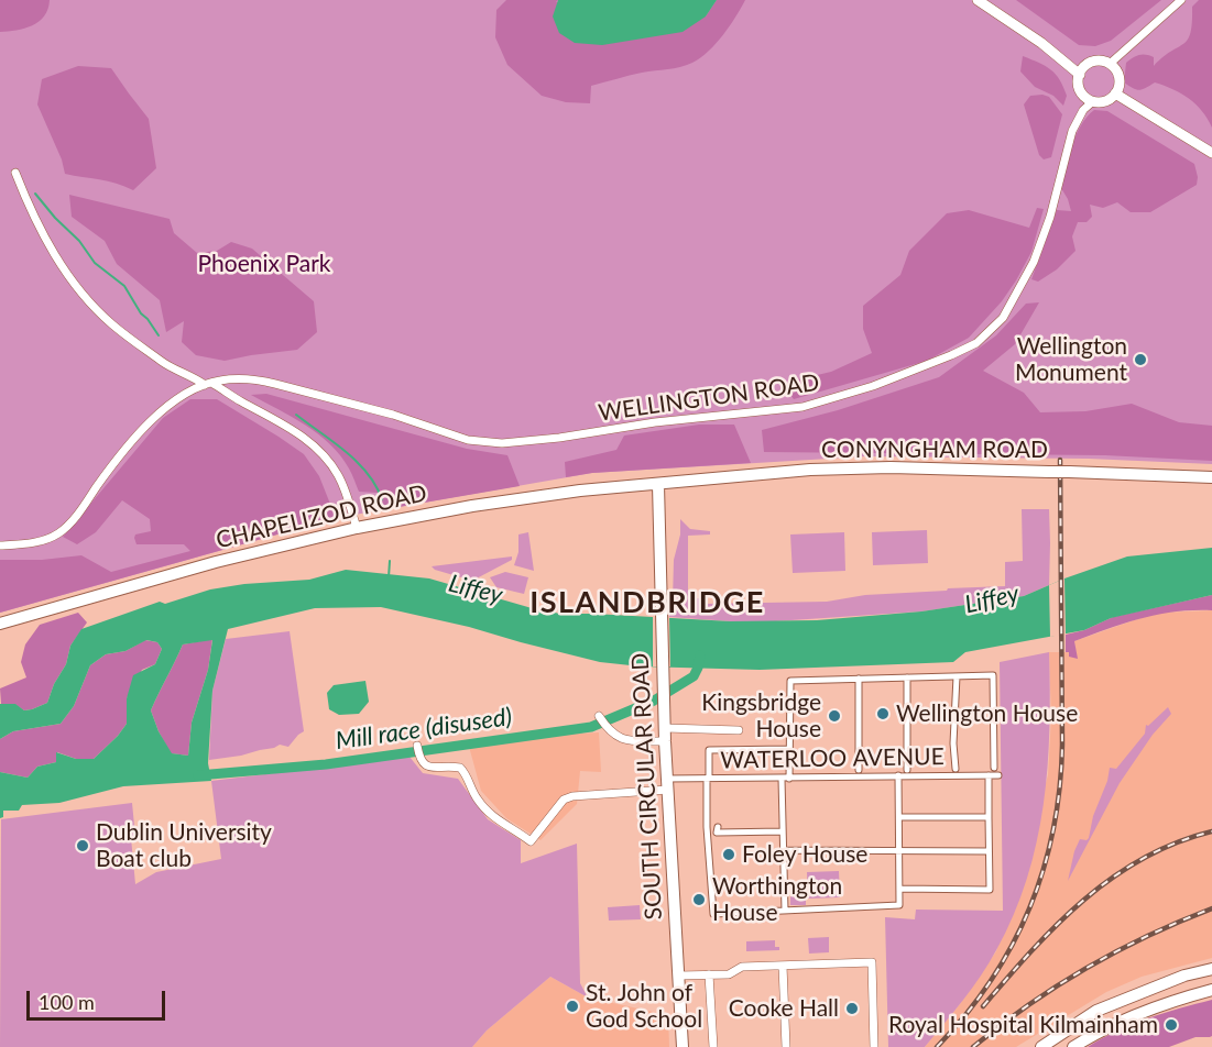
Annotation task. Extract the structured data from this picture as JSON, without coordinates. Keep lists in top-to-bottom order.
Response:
{
  "streets": {
    "main road": ["CONYNGHAM ROAD", "CHAPELIZOD ROAD", "SOUTH CIRCULAR ROAD"],
    "street": ["WELLINGTON ROAD", "WATERLOO AVENUE"]
  },
  "crossings": [
    ["CONYNGHAM ROAD", "CHAPELIZOD ROAD"],
    ["CONYNGHAM ROAD", "SOUTH CIRCULAR ROAD"],
    ["CHAPELIZOD ROAD", "SOUTH CIRCULAR ROAD"],
    ["WATERLOO AVENUE", "SOUTH CIRCULAR ROAD"]
  ],
  "districts": ["ISLANDBRIDGE"],
  "water": ["Liffey", "Mill race (disused)"],
  "parks": ["Phoenix Park"],
  "places": [
    "Wellington Monument",
    "Wellington House",
    "Kingsbridge House",
    "Dublin University Boat club",
    "Foley House",
    "Worthington House",
    "St. John of God School",
    "Cooke Hall",
    "Royal Hospital Kilmainham"
  ],
  "scale_bar": "100 m"
}
